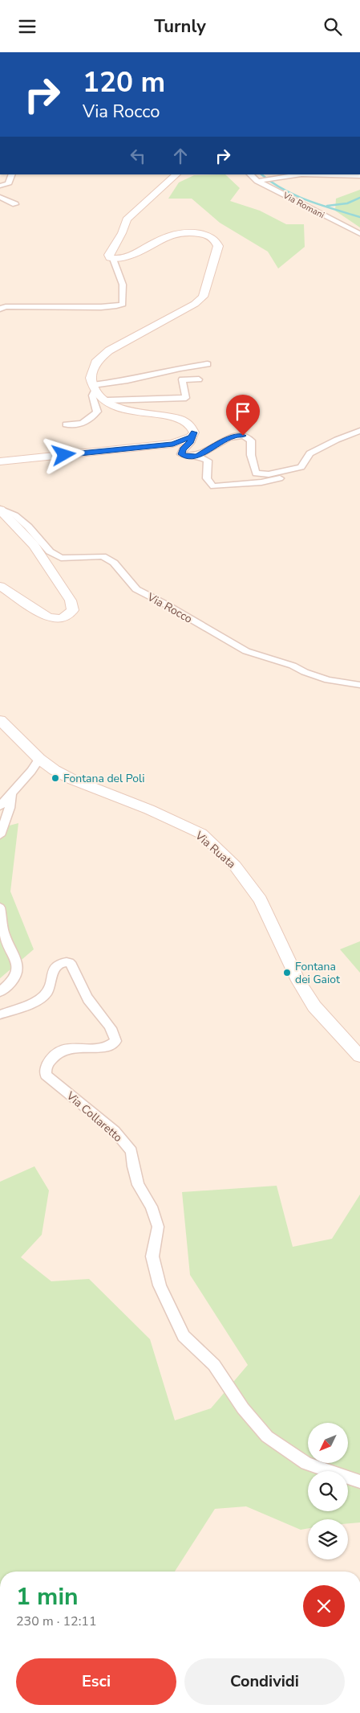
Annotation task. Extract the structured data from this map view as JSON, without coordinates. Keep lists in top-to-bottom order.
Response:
{
  "streets": {
    "street": [
      "Via Romani",
      "Via Rocco",
      "Via Ruata",
      "Via Collaretto"
    ]
  },
  "places": ["Fontana del Poli", "Fontana dei Gaiot"],
  "north": "bottom left",
  "page": {
    "header": "Turnly",
    "turn": ["120 m", "Via Rocco"],
    "heading": ["1 min", "230 m · 12:11"],
    "buttons": ["Esci", "Condividi"]
  }
}
